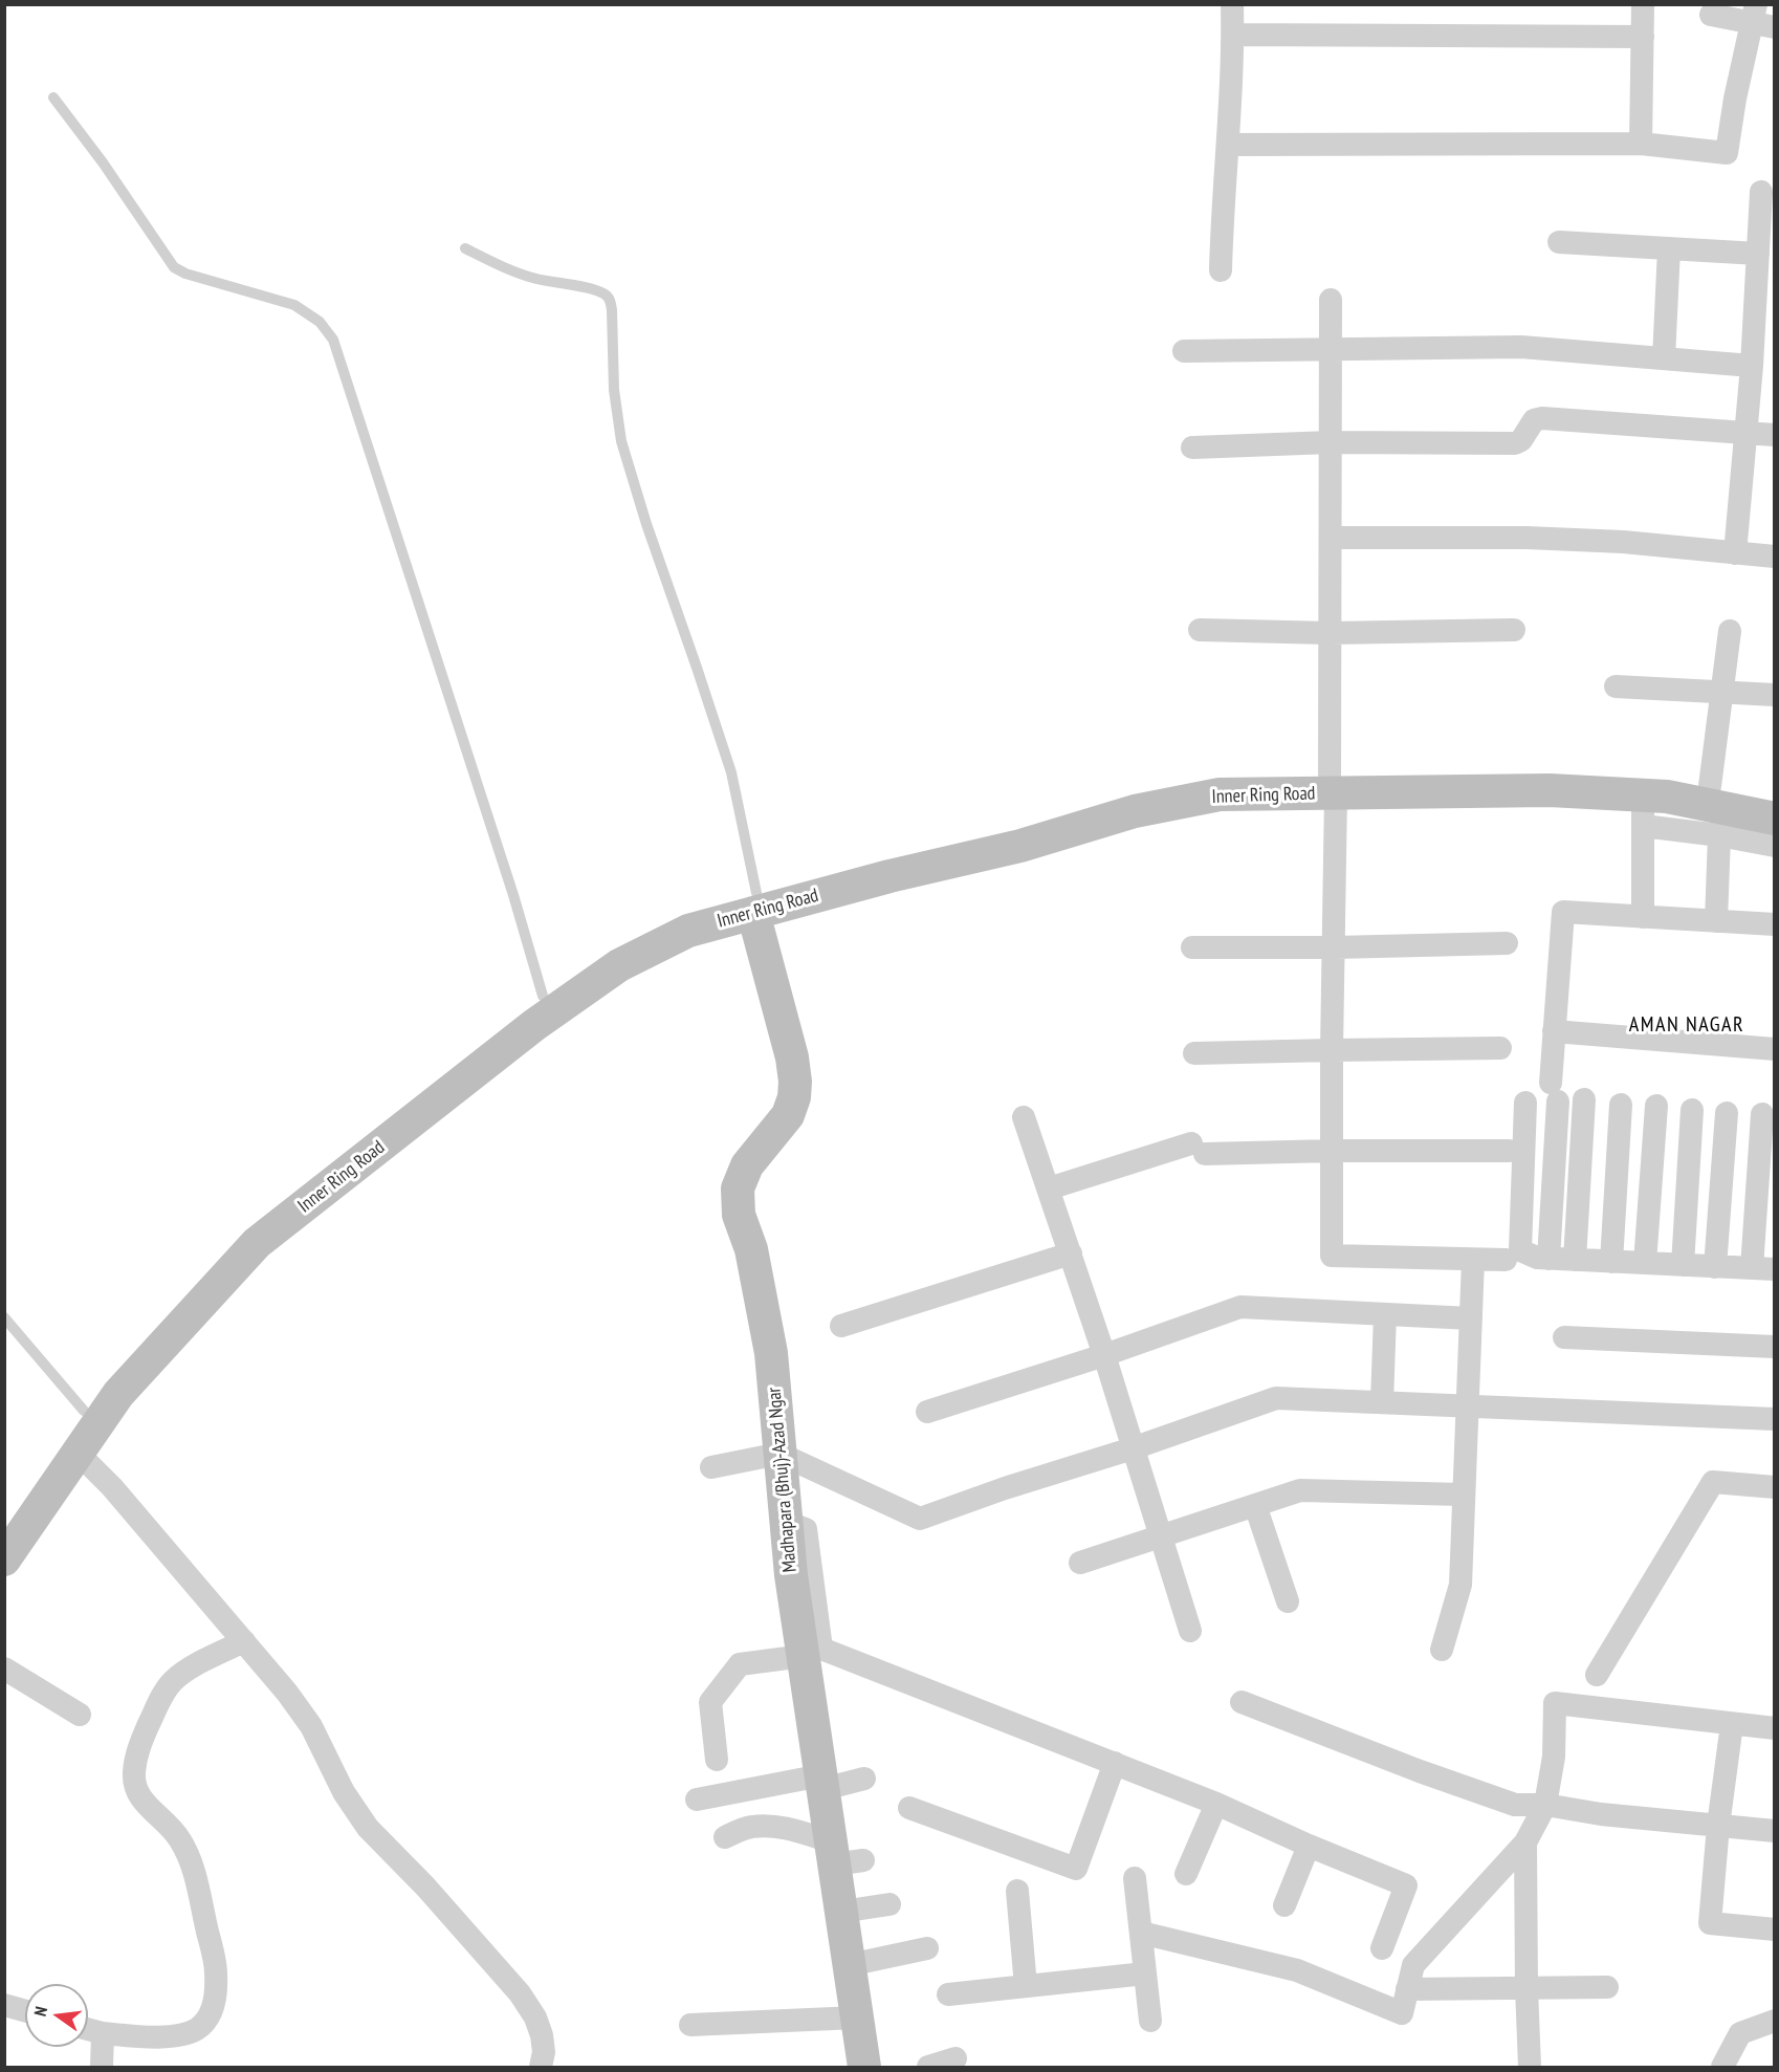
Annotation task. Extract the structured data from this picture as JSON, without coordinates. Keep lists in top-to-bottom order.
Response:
{
  "streets": {
    "main road": ["Inner Ring Road", "Madhapara (Bhuj)-Azad Ngar"]
  },
  "crossings": [
    ["Inner Ring Road", "Madhapara (Bhuj)-Azad Ngar"]
  ],
  "districts": ["AMAN NAGAR"],
  "north": "left"
}
